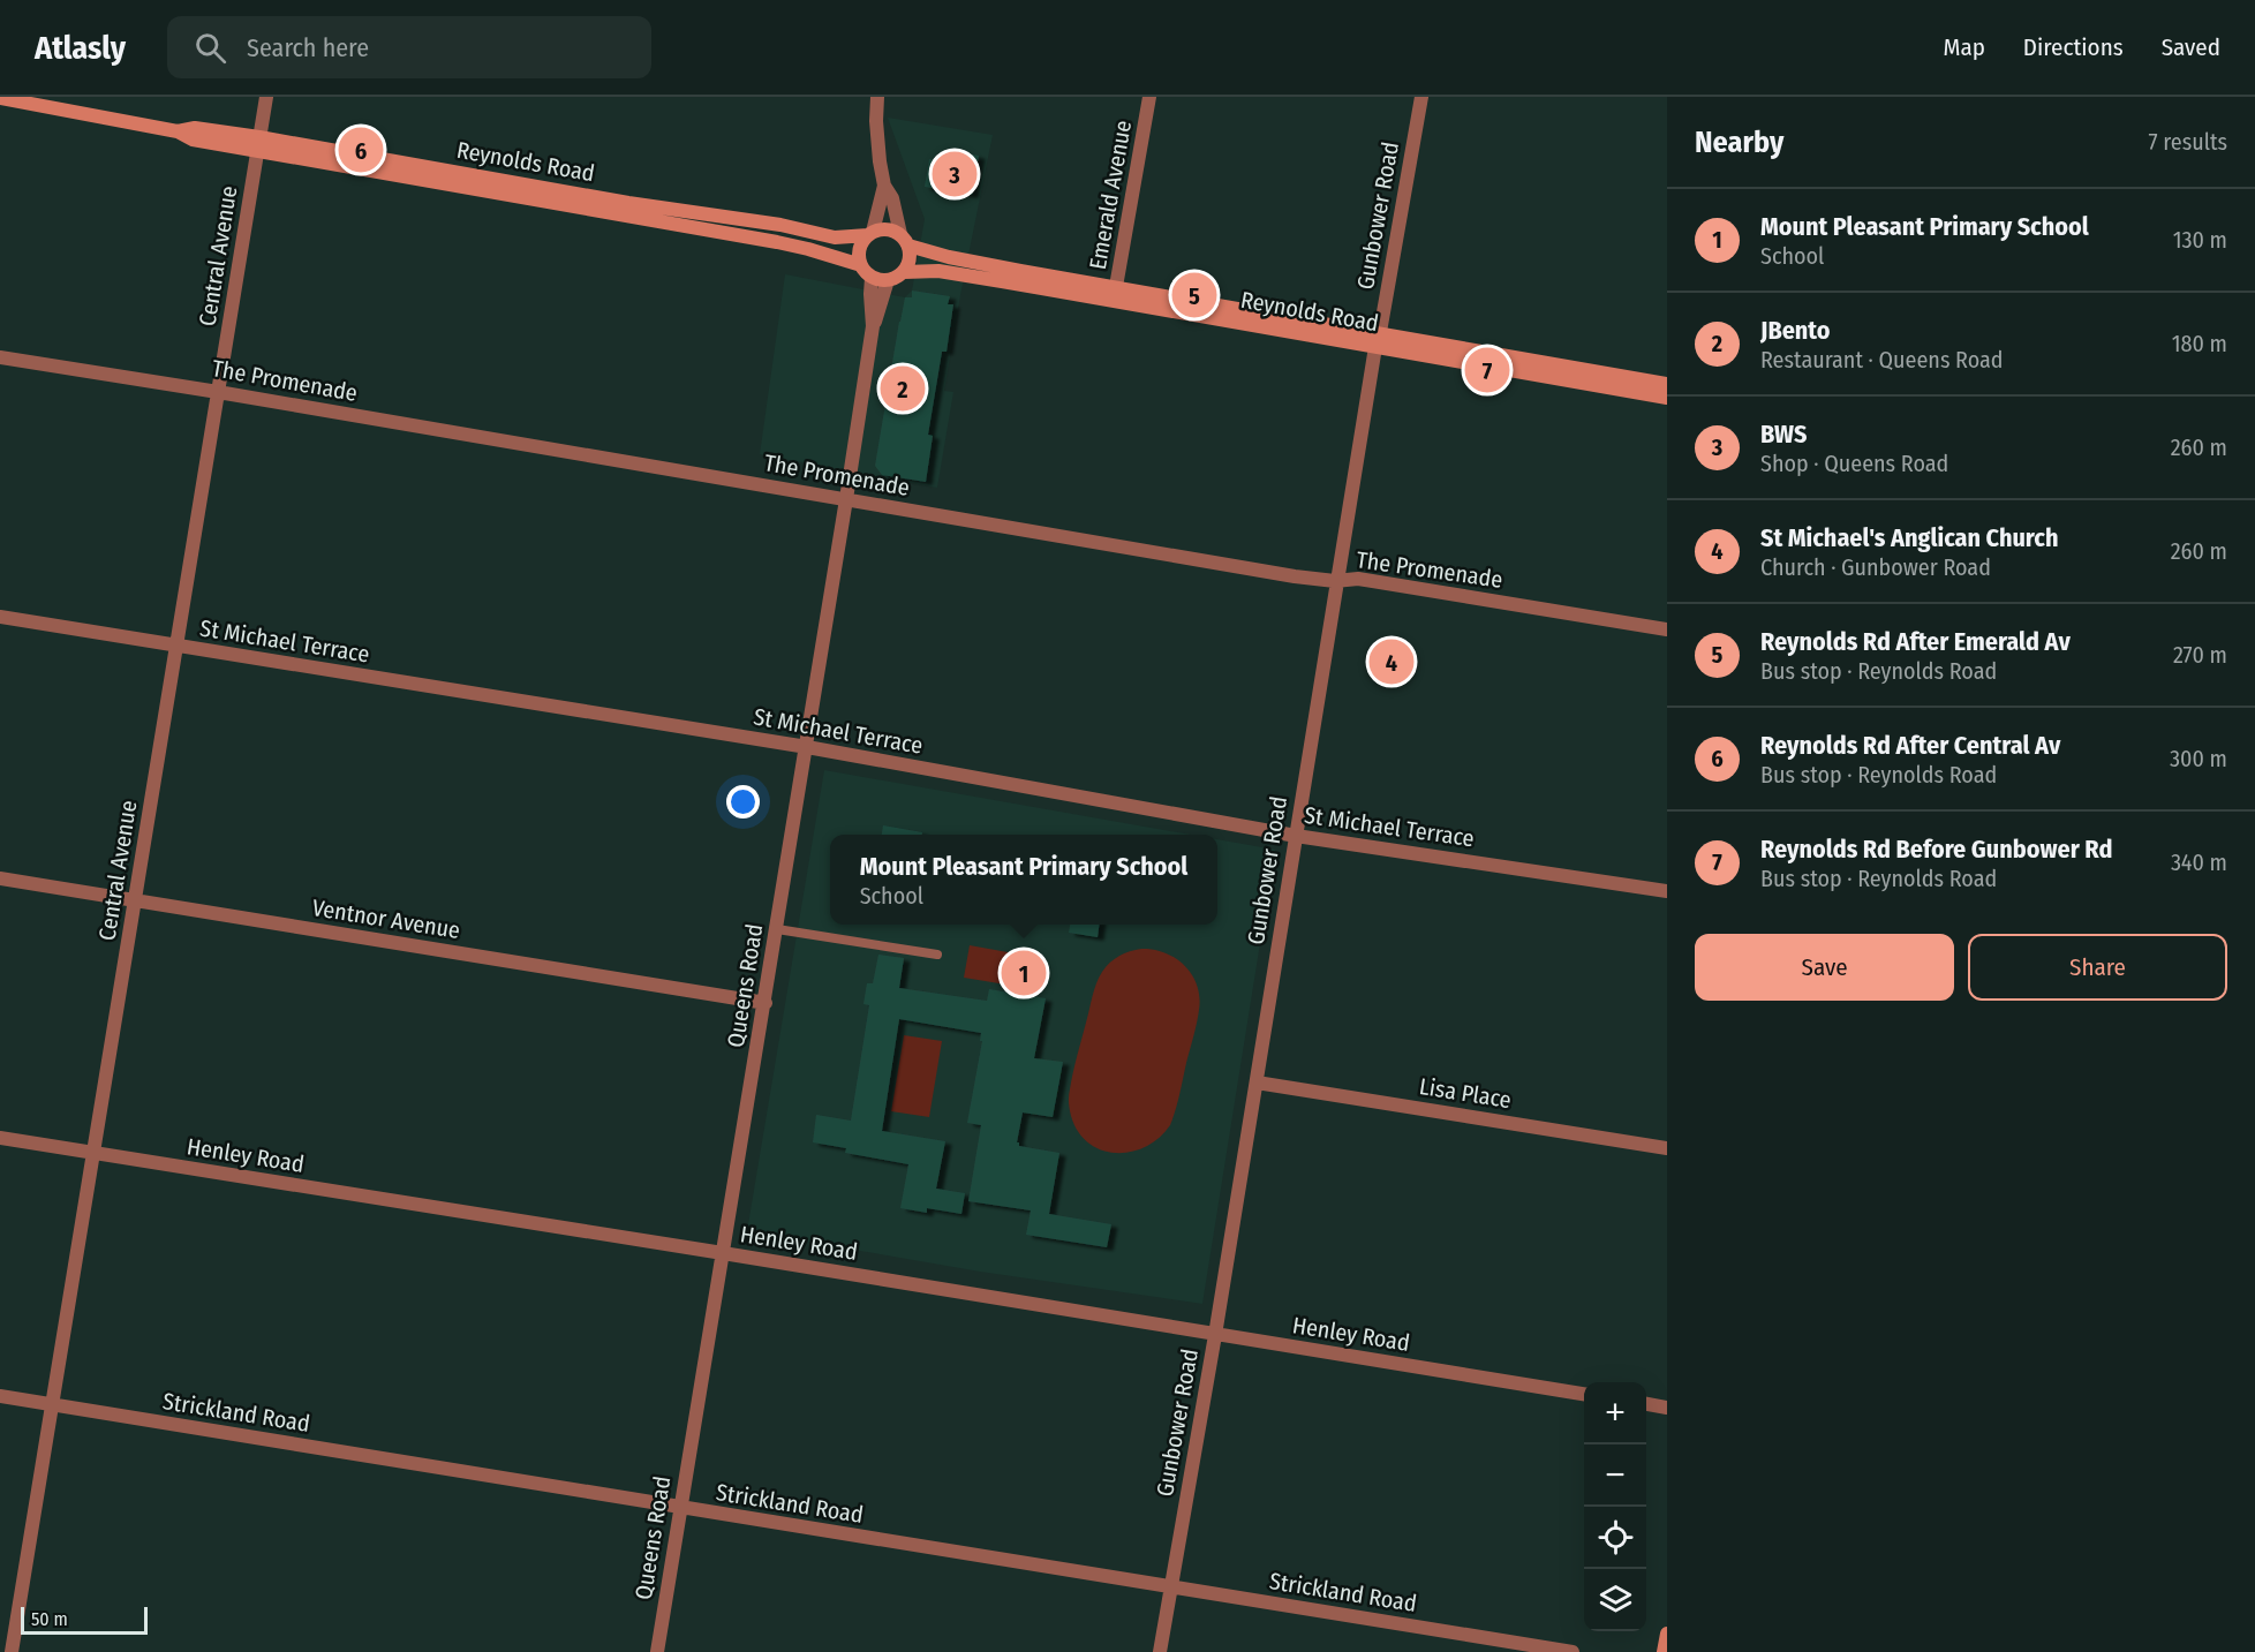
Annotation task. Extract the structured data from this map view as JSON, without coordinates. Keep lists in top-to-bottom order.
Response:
{
  "streets": {
    "main road": ["Reynolds Road"],
    "street": [
      "Emerald Avenue",
      "Gunbower Road",
      "Central Avenue",
      "The Promenade",
      "St Michael Terrace",
      "Ventnor Avenue",
      "Queens Road",
      "Lisa Place",
      "Henley Road",
      "Strickland Road"
    ]
  },
  "crossings": [
    ["Reynolds Road", "Emerald Avenue"],
    ["Reynolds Road", "Gunbower Road"],
    ["Reynolds Road", "Central Avenue"],
    ["Reynolds Road", "Queens Road"],
    ["Gunbower Road", "The Promenade"],
    ["Gunbower Road", "St Michael Terrace"],
    ["Gunbower Road", "Lisa Place"],
    ["Gunbower Road", "Henley Road"],
    ["Gunbower Road", "Strickland Road"],
    ["Central Avenue", "The Promenade"],
    ["Central Avenue", "St Michael Terrace"],
    ["Central Avenue", "Ventnor Avenue"],
    ["Central Avenue", "Henley Road"],
    ["Central Avenue", "Strickland Road"],
    ["The Promenade", "Queens Road"],
    ["St Michael Terrace", "Queens Road"],
    ["Ventnor Avenue", "Queens Road"],
    ["Queens Road", "Henley Road"],
    ["Queens Road", "Strickland Road"]
  ],
  "scale_bar": "50 m",
  "page": {
    "header": "Atlasly",
    "search": "Search here",
    "nav": ["Map", "Directions", "Saved"],
    "heading": ["Nearby", "7 results"],
    "pins": [
      "6",
      "3",
      "5",
      "7",
      "2",
      "4",
      "1"
    ],
    "list": [
      {
        "mark": "1",
        "name": "Mount Pleasant Primary School",
        "note": "School",
        "value": "130 m"
      },
      {
        "mark": "2",
        "name": "JBento",
        "note": "Restaurant · Queens Road",
        "value": "180 m"
      },
      {
        "mark": "3",
        "name": "BWS",
        "note": "Shop · Queens Road",
        "value": "260 m"
      },
      {
        "mark": "4",
        "name": "St Michael's Anglican Church",
        "note": "Church · Gunbower Road",
        "value": "260 m"
      },
      {
        "mark": "5",
        "name": "Reynolds Rd After Emerald Av",
        "note": "Bus stop · Reynolds Road",
        "value": "270 m"
      },
      {
        "mark": "6",
        "name": "Reynolds Rd After Central Av",
        "note": "Bus stop · Reynolds Road",
        "value": "300 m"
      },
      {
        "mark": "7",
        "name": "Reynolds Rd Before Gunbower Rd",
        "note": "Bus stop · Reynolds Road",
        "value": "340 m"
      }
    ],
    "popup": ["Mount Pleasant Primary School", "School"],
    "buttons": ["Save", "Share"],
    "map_buttons": ["+", "−"],
    "scale": "50 m"
  }
}
